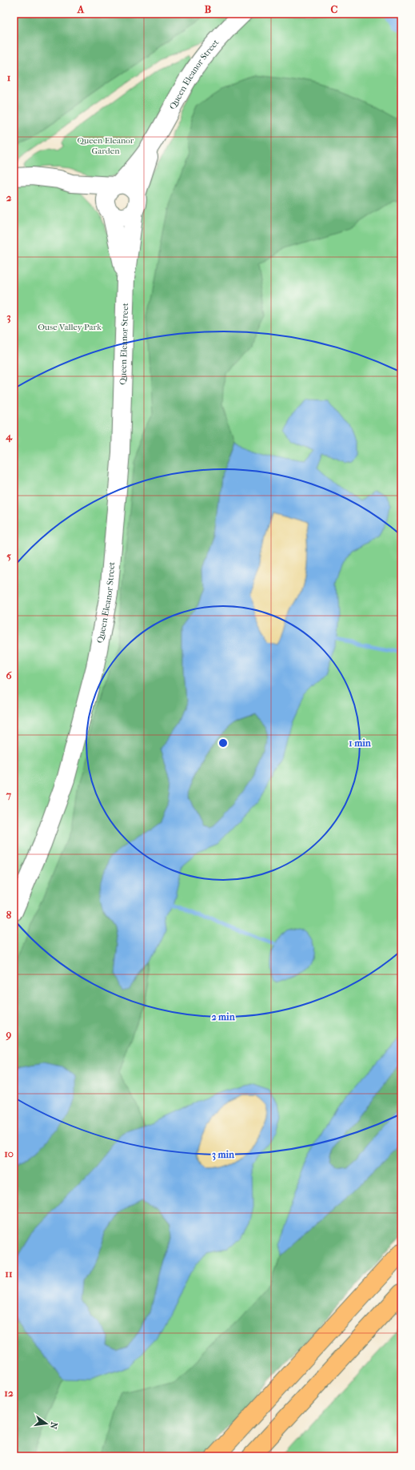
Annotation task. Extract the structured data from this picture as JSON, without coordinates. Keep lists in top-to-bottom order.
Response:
{
  "streets": {
    "street": ["Queen Eleanor Street"]
  },
  "parks": ["Queen Eleanor Garden", "Ouse Valley Park"],
  "north": "right",
  "grid": {
    "columns": ["A", "B", "C"],
    "rows": [
      "1",
      "2",
      "3",
      "4",
      "5",
      "6",
      "7",
      "8",
      "9",
      "10",
      "11",
      "12"
    ]
  },
  "rings": ["1 min", "2 min", "3 min"]
}
